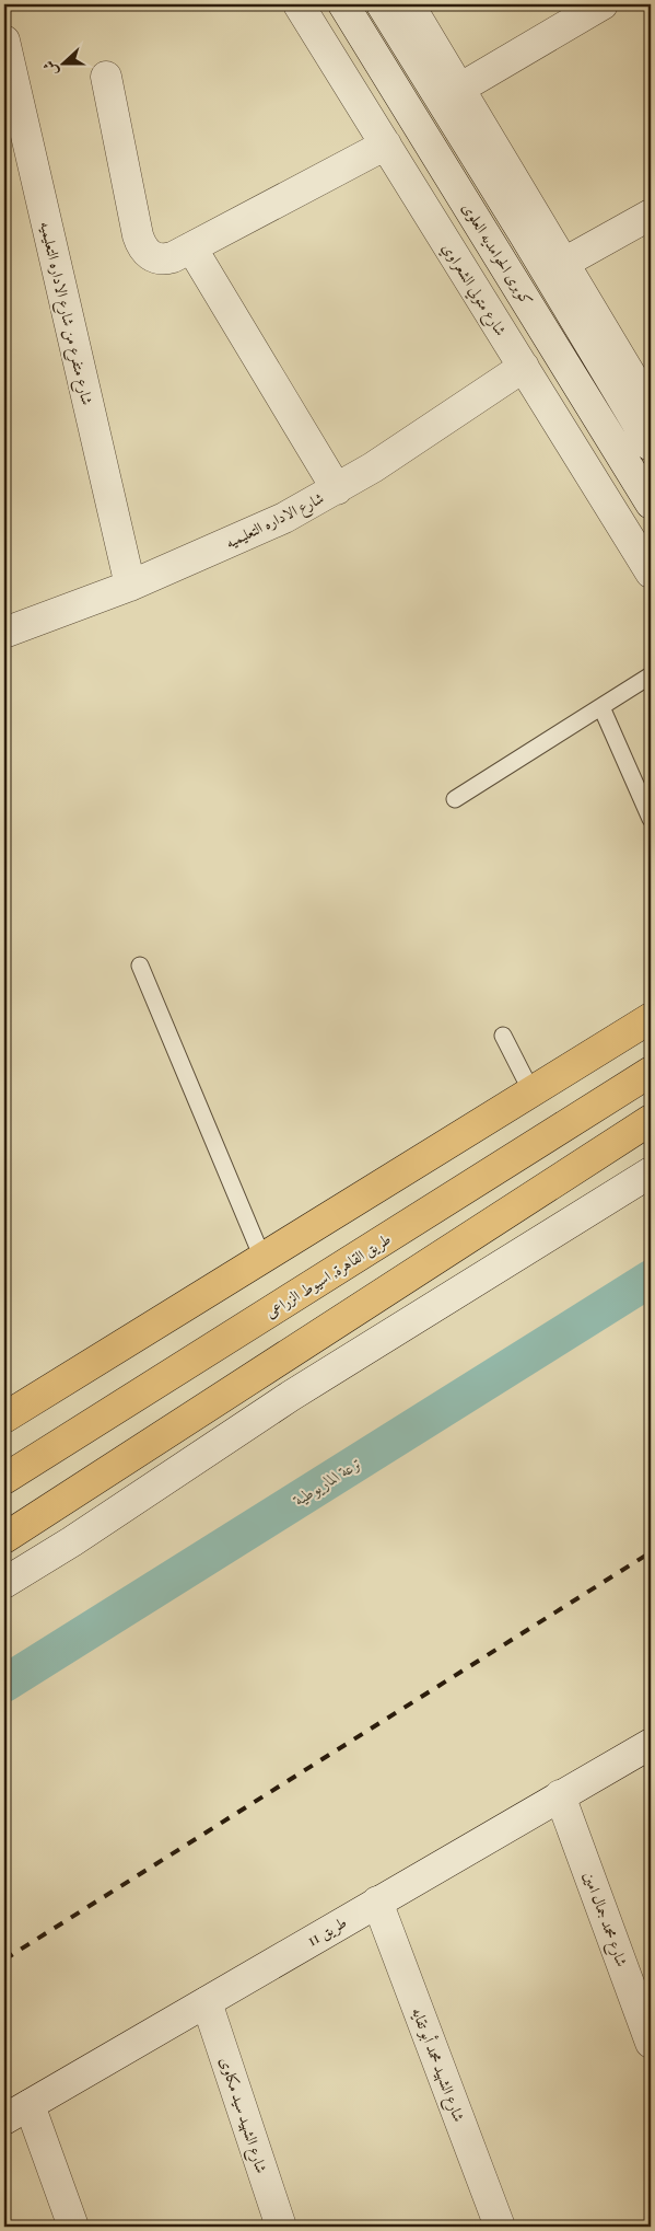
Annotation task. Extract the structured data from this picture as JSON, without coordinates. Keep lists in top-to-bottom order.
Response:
{
  "streets": {
    "highway": ["طريق القاهرة, اسيوط الزراعى"],
    "street": [
      "كوبرى الحوامديه العلوى",
      "شارع متولي الشعراوي",
      "شارع متفرع من شارع الاداره التعليميه",
      "شارع الاداره التعليميه",
      "شارع محمد جمال امين",
      "طريق 11",
      "شارع الشهيد محمد أبو تقايه",
      "شارع الشهيد سيد مكاوى"
    ]
  },
  "crossings": [
    ["شارع متولي الشعراوي", "شارع الاداره التعليميه"],
    ["شارع متفرع من شارع الاداره التعليميه", "شارع الاداره التعليميه"],
    ["شارع محمد جمال امين", "طريق 11"],
    ["طريق 11", "شارع الشهيد محمد أبو تقايه"],
    ["طريق 11", "شارع الشهيد سيد مكاوى"]
  ],
  "water": ["ترعة الماريوطية"],
  "north": "left"
}
